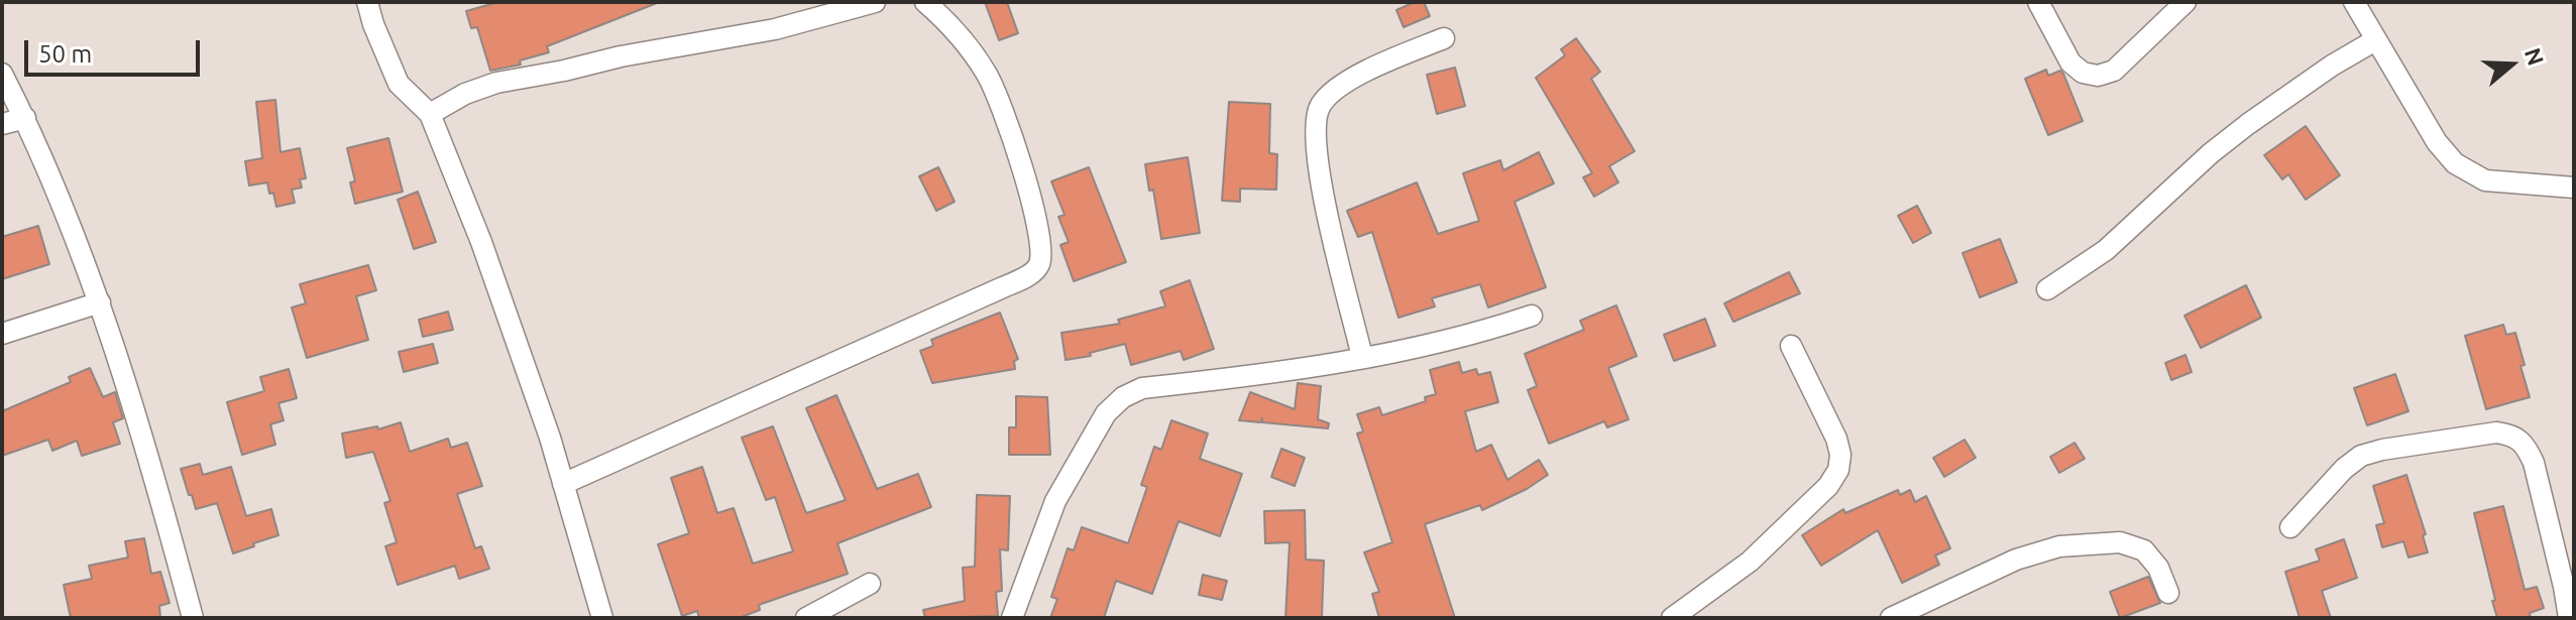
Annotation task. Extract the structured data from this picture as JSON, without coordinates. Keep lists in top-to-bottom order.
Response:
{
  "scale_bar": "50 m",
  "north": "right"
}
